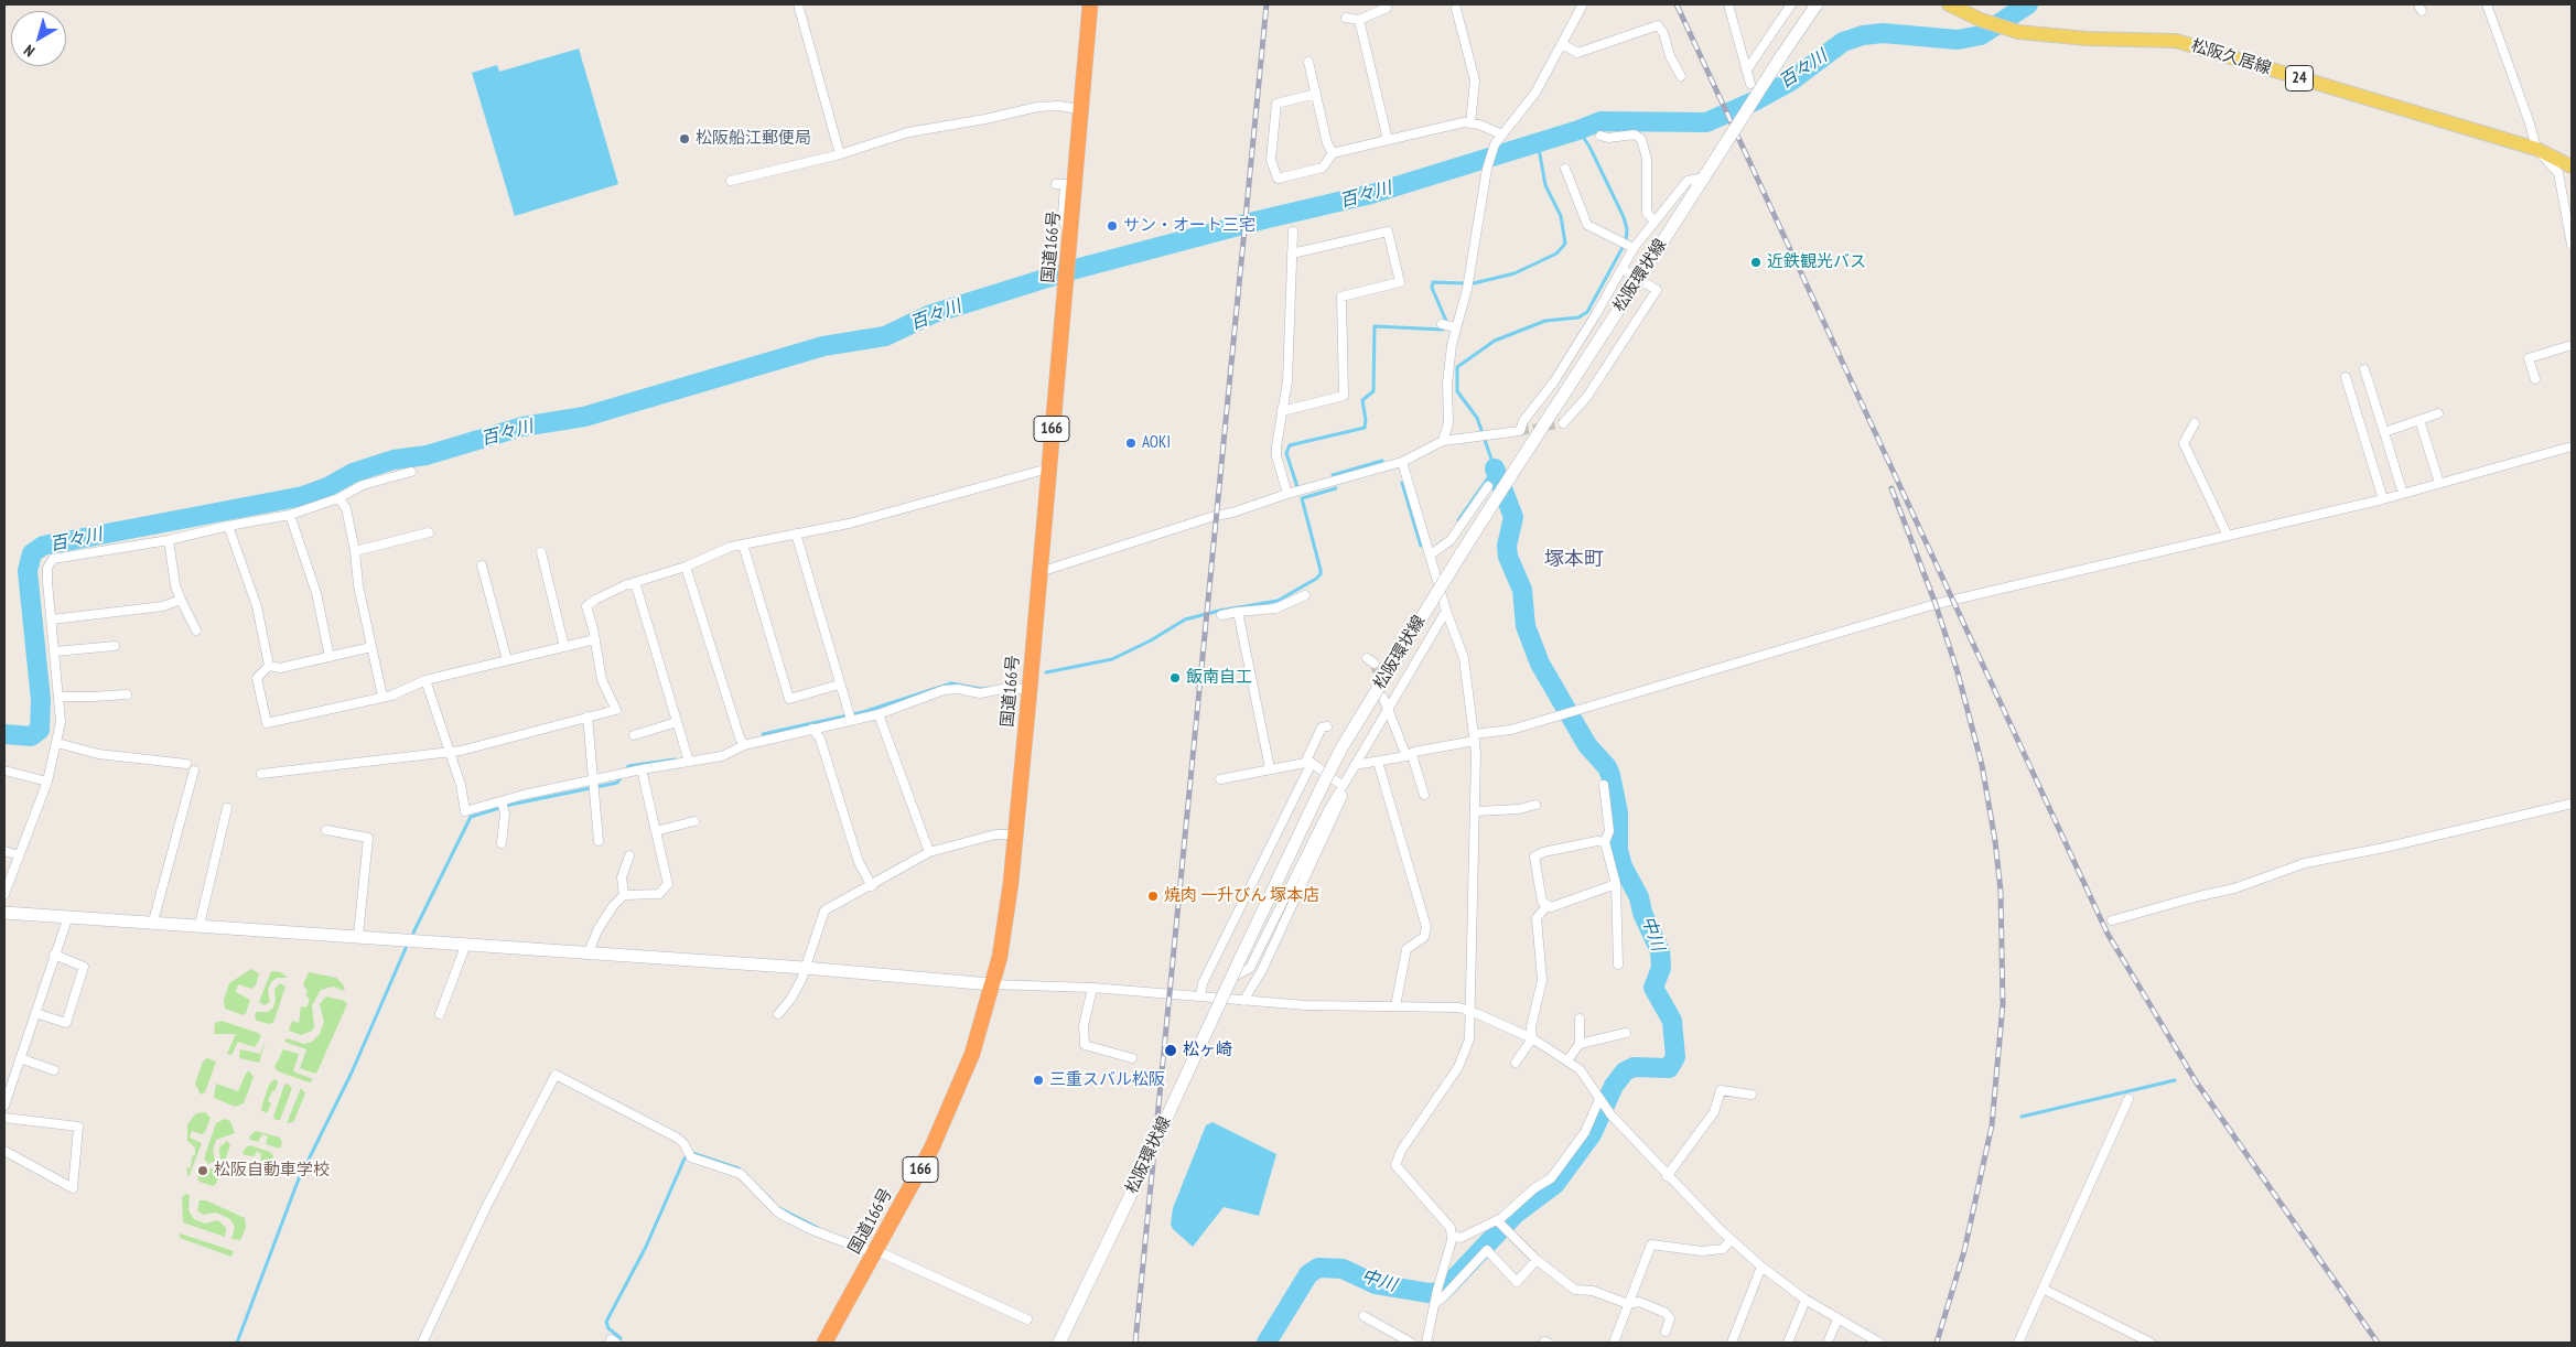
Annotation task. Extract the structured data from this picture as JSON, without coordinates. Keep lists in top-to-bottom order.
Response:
{
  "streets": {
    "highway": ["国道166号", "166"],
    "main road": ["松阪久居線", "24", "松阪環状線"]
  },
  "districts": ["塚本町"],
  "water": ["百々川", "中川"],
  "places": [
    "松阪船江郵便局",
    "サン・オート三宅",
    "近鉄観光バス",
    "AOKI",
    "飯南自工",
    "焼肉 一升びん 塚本店",
    "松ヶ崎",
    "三重スバル松阪",
    "松阪自動車学校"
  ],
  "north": "bottom left"
}
